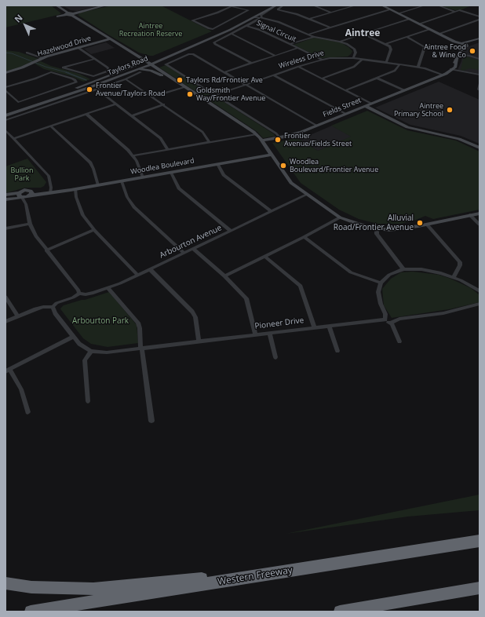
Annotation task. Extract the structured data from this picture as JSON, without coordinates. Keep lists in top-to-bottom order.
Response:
{
  "streets": {
    "highway": ["Western Freeway"],
    "street": [
      "Signal Circuit",
      "Hazelwood Drive",
      "Wireless Drive",
      "Taylors Road",
      "Fields Street",
      "Woodlea Boulevard",
      "Arbourton Avenue",
      "Pioneer Drive"
    ]
  },
  "crossings": [
    ["Signal Circuit", "Wireless Drive"],
    ["Signal Circuit", "Taylors Road"],
    ["Wireless Drive", "Fields Street"],
    ["Arbourton Avenue", "Pioneer Drive"]
  ],
  "districts": ["Aintree"],
  "parks": ["Aintree Recreation Reserve", "Bullion Park", "Arbourton Park"],
  "places": [
    "Aintree Food & Wine Co",
    "Taylors Rd/Frontier Ave",
    "Frontier Avenue/Taylors Road",
    "Goldsmith Way/Frontier Avenue",
    "Aintree Primary School",
    "Frontier Avenue/Fields Street",
    "Woodlea Boulevard/Frontier Avenue",
    "Alluvial Road/Frontier Avenue"
  ],
  "north": "top left"
}
